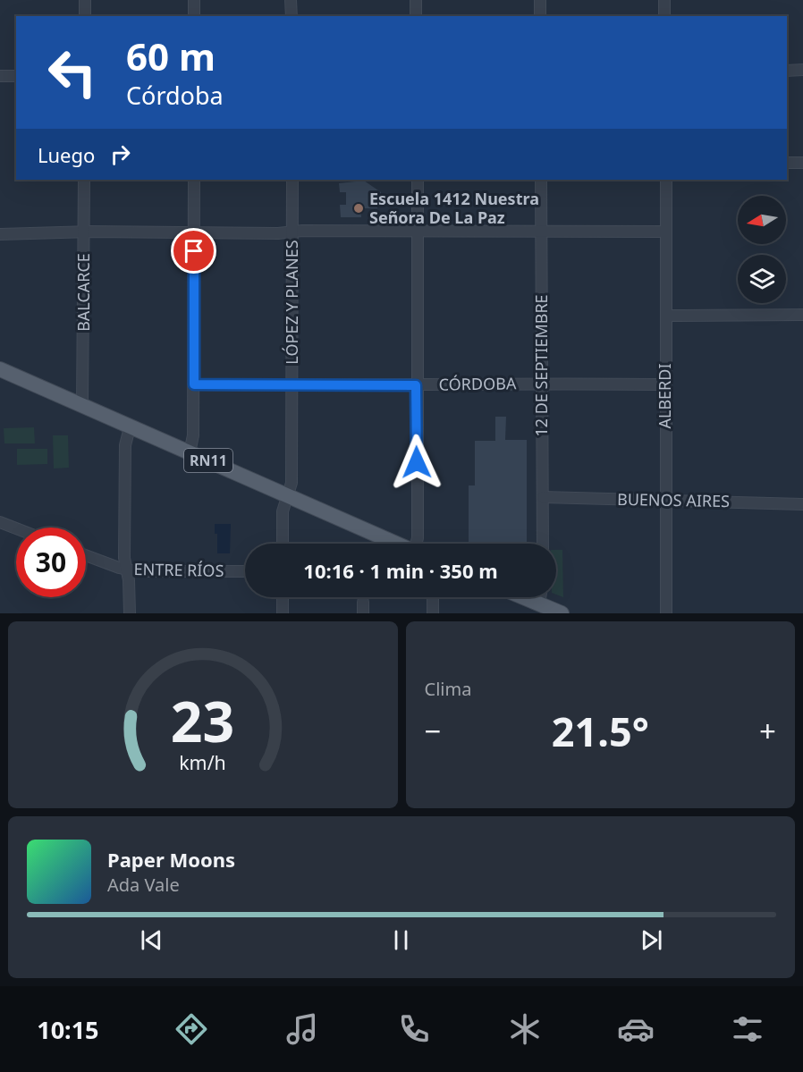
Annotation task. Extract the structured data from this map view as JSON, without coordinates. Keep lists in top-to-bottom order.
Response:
{
  "streets": {
    "main road": ["RN11"],
    "street": [
      "BALCARCE",
      "LÓPEZ Y PLANES",
      "12 DE SEPTIEMBRE",
      "CÓRDOBA",
      "ALBERDI",
      "BUENOS AIRES",
      "ENTRE RÍOS"
    ]
  },
  "crossings": [
    ["BALCARCE", "RN11"],
    ["LÓPEZ Y PLANES", "CÓRDOBA"],
    ["LÓPEZ Y PLANES", "RN11"],
    ["12 DE SEPTIEMBRE", "CÓRDOBA"],
    ["12 DE SEPTIEMBRE", "BUENOS AIRES"],
    ["CÓRDOBA", "ALBERDI"],
    ["ALBERDI", "BUENOS AIRES"]
  ],
  "places": ["Escuela 1412 Nuestra Señora De La Paz"],
  "north": "left",
  "page": {
    "turn": ["60 m", "Córdoba"],
    "then": "Luego",
    "limit": "30",
    "trip": "10:16 · 1 min · 350 m",
    "tile": "Clima",
    "heat": ["−", "21.5°", "+"],
    "song": ["Paper Moons", "Ada Vale"],
    "tabs": "10:15",
    "gauge": ["23", "km/h"]
  }
}
